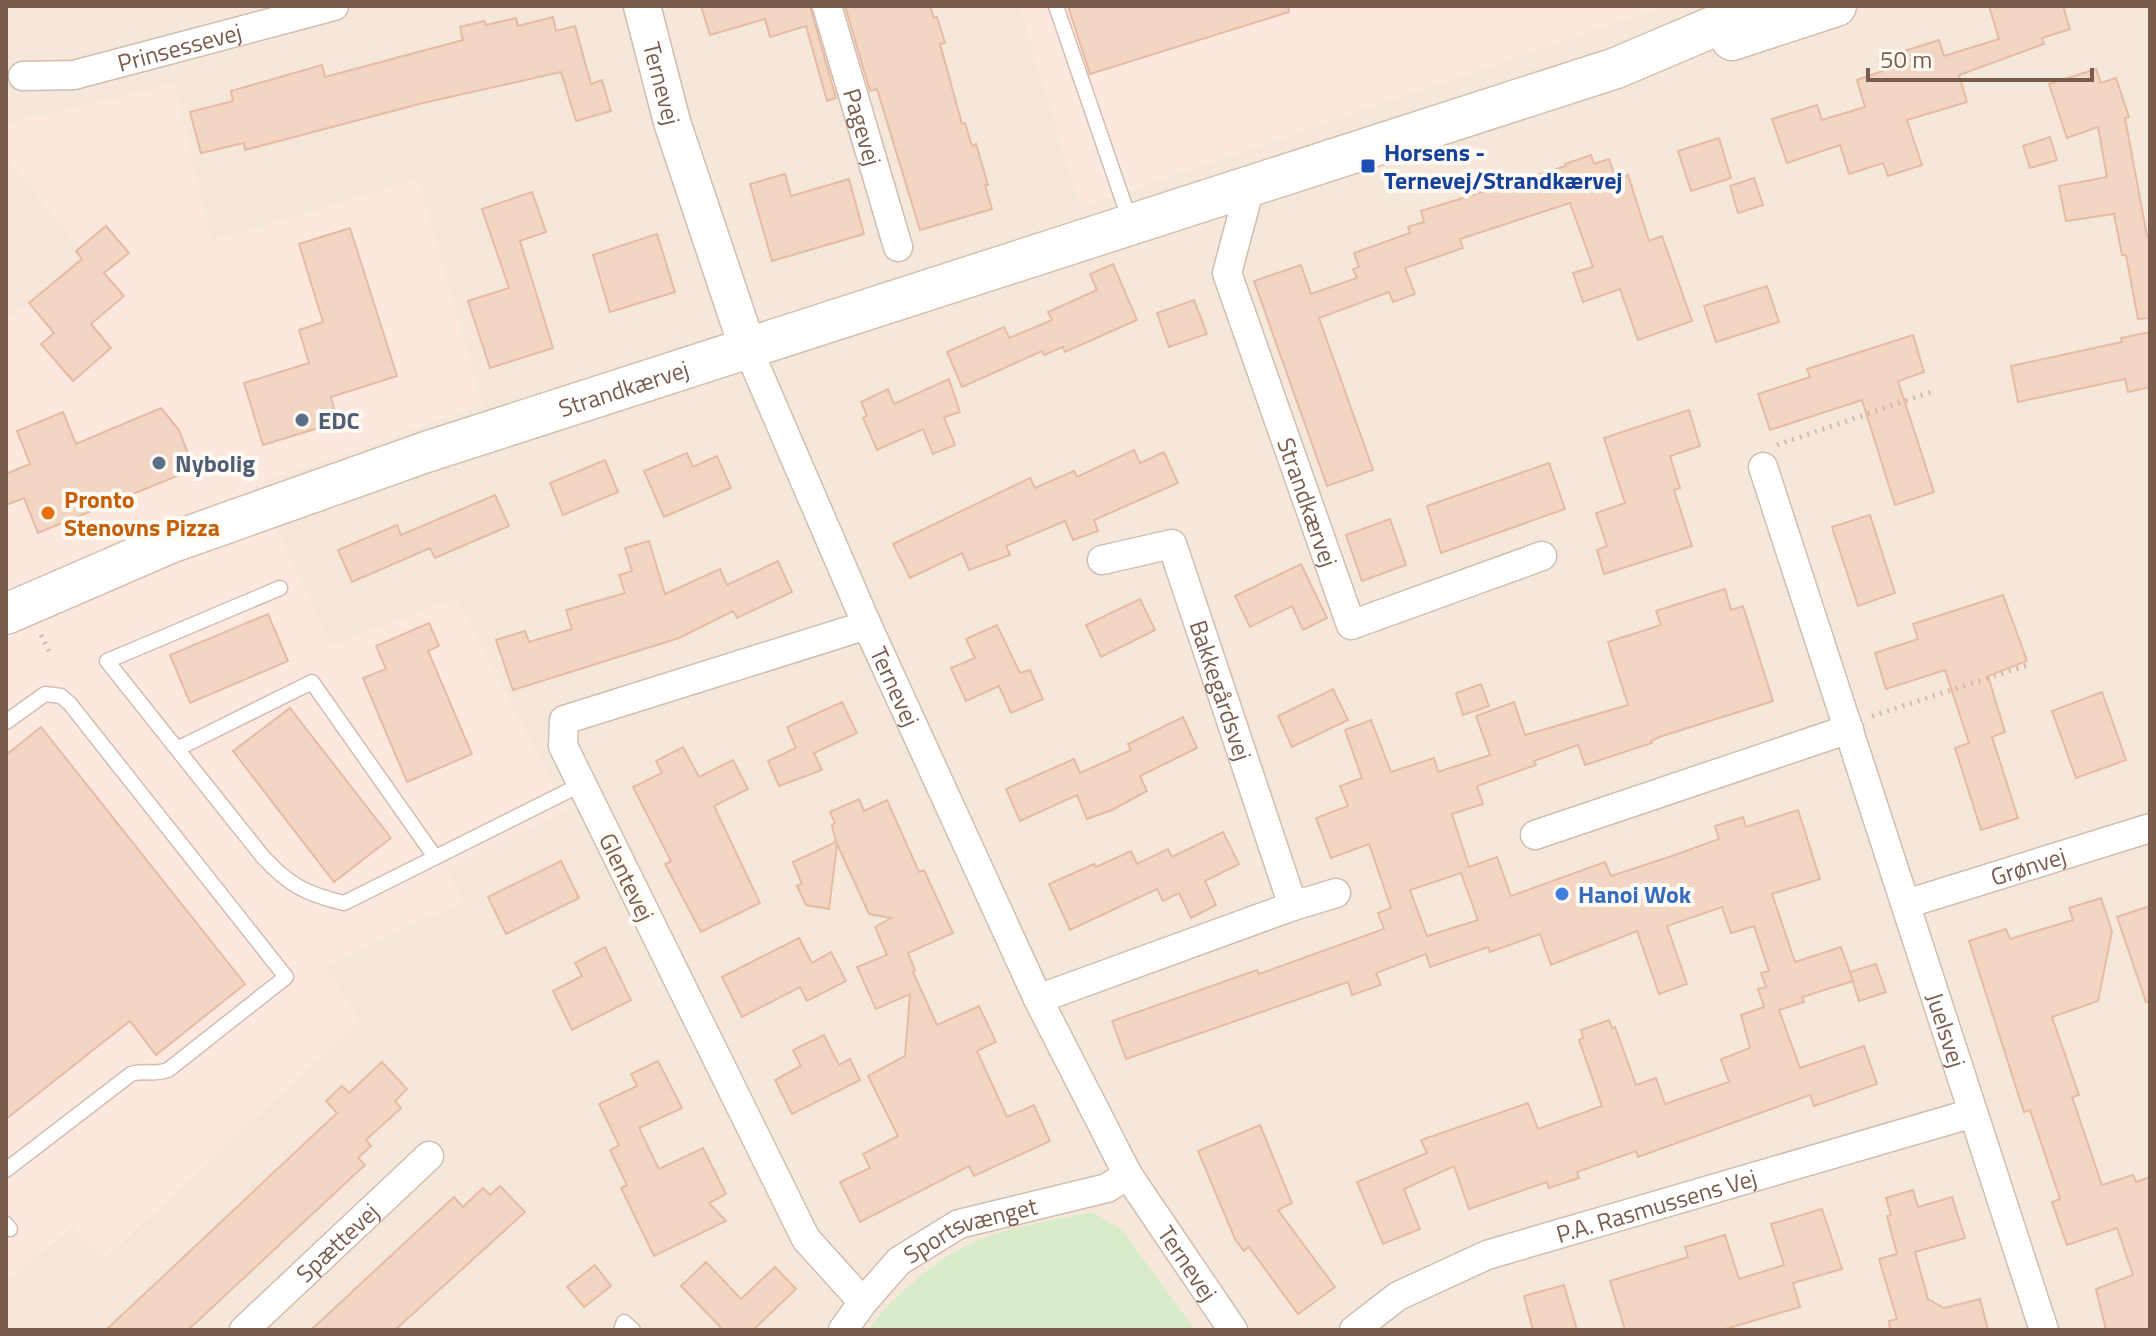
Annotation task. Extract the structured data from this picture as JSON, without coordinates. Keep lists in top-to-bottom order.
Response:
{
  "streets": {
    "main road": ["Strandkærvej"],
    "street": [
      "Prinsessevej",
      "Ternevej",
      "Pagevej",
      "Bakkegårdsvej",
      "Grønvej",
      "Glentevej",
      "Juelsvej",
      "P.A. Rasmussens Vej",
      "Sportsvænget",
      "Spættevej"
    ]
  },
  "crossings": [
    ["Ternevej", "Strandkærvej"],
    ["Ternevej", "Glentevej"],
    ["Ternevej", "Sportsvænget"],
    ["Grønvej", "Juelsvej"],
    ["Glentevej", "Sportsvænget"],
    ["Juelsvej", "P.A. Rasmussens Vej"]
  ],
  "places": {
    "transit": ["Horsens - Ternevej/Strandkærvej"],
    "other": [
      "EDC",
      "Nybolig",
      "Pronto Stenovns Pizza",
      "Hanoi Wok"
    ]
  },
  "scale_bar": "50 m"
}
